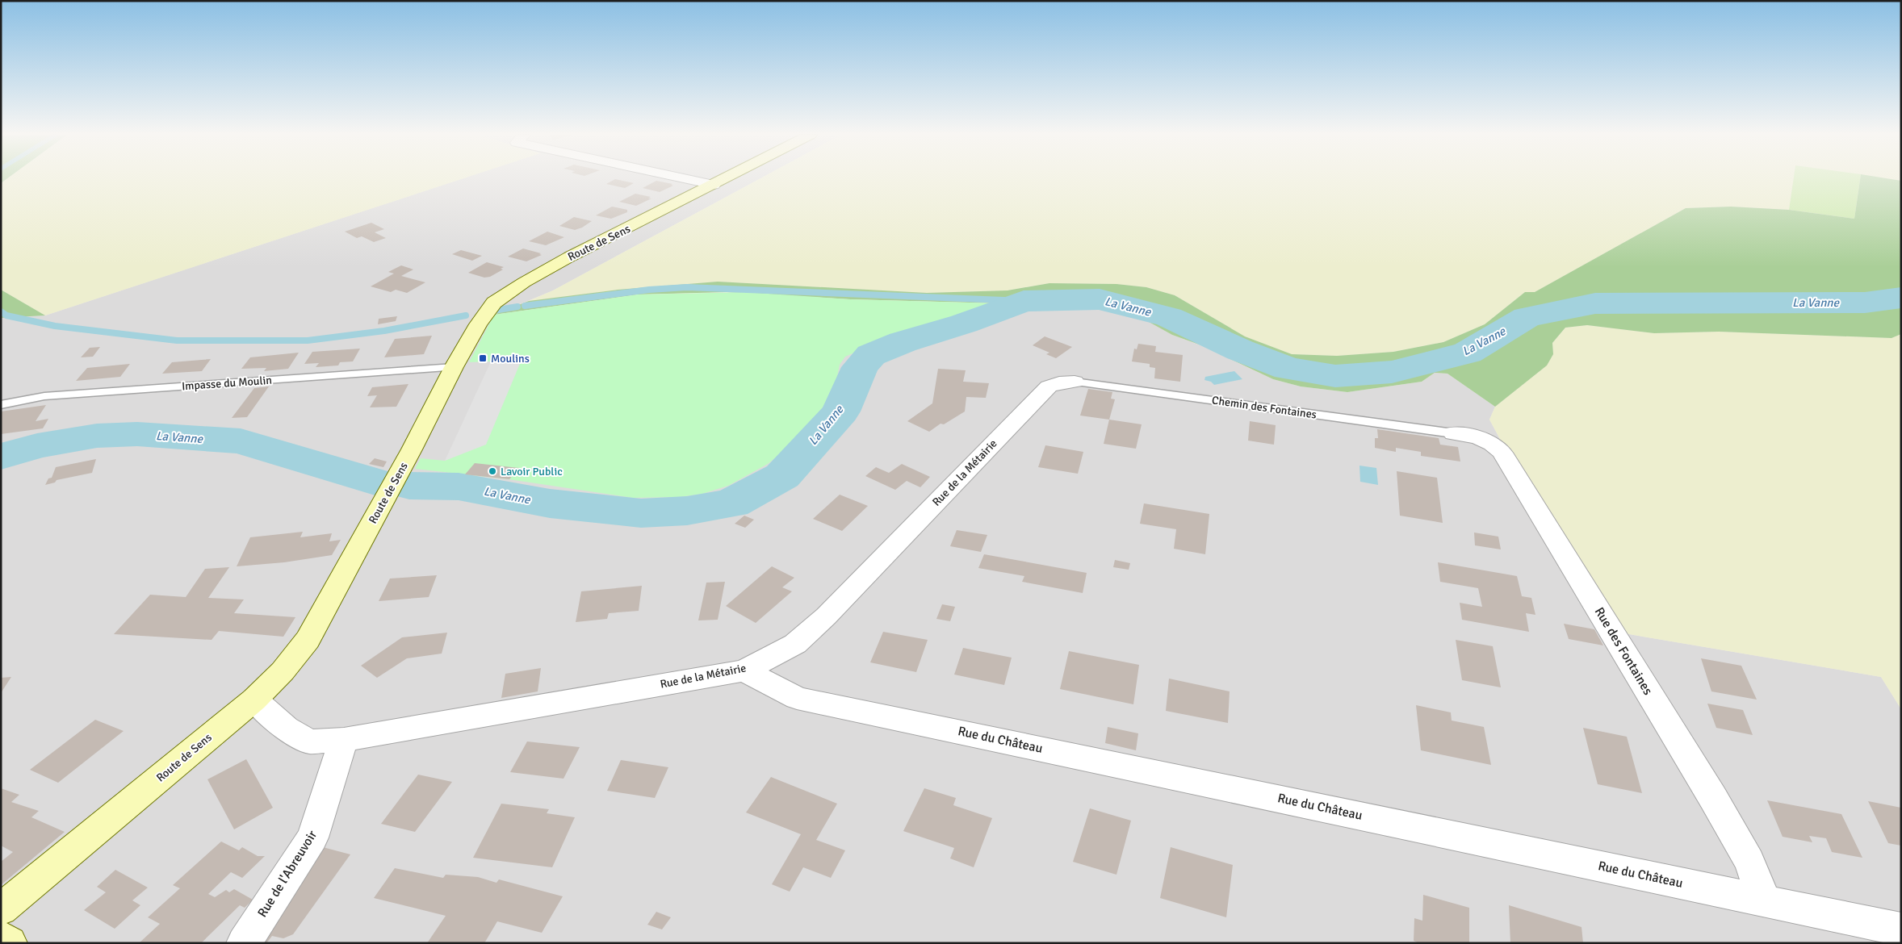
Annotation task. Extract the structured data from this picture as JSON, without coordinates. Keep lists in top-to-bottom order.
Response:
{
  "streets": {
    "street": [
      "Route de Sens",
      "Rue de la Métairie",
      "Rue des Fontaines",
      "Rue du Château",
      "Rue de l'Abreuvoir"
    ],
    "lane": ["Impasse du Moulin", "Chemin des Fontaines"]
  },
  "crossings": [
    ["Route de Sens", "Impasse du Moulin"],
    ["Chemin des Fontaines", "Rue de la Métairie"],
    ["Chemin des Fontaines", "Rue des Fontaines"],
    ["Rue de la Métairie", "Rue du Château"],
    ["Rue de la Métairie", "Rue de l'Abreuvoir"],
    ["Rue des Fontaines", "Rue du Château"]
  ],
  "water": ["La Vanne"],
  "places": {
    "transit": ["Moulins"],
    "other": ["Lavoir Public"]
  }
}
